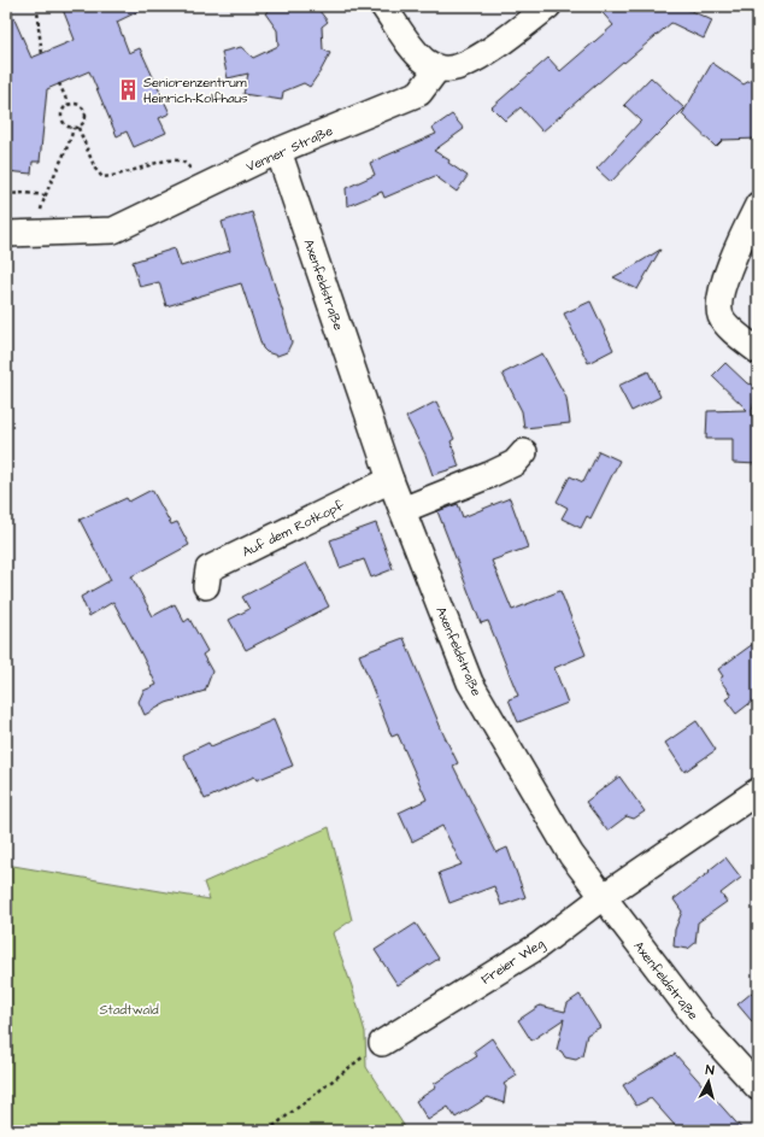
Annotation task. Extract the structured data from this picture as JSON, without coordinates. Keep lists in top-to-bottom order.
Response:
{
  "streets": {
    "street": [
      "Venner Straße",
      "Axenfeldstraße",
      "Auf dem Rotkopf",
      "Freier Weg"
    ]
  },
  "crossings": [
    ["Venner Straße", "Axenfeldstraße"],
    ["Axenfeldstraße", "Auf dem Rotkopf"],
    ["Axenfeldstraße", "Freier Weg"]
  ],
  "parks": ["Stadtwald"],
  "places": {
    "building": ["Seniorenzentrum Heinrich-Kolfhaus"]
  },
  "north": "top"
}
